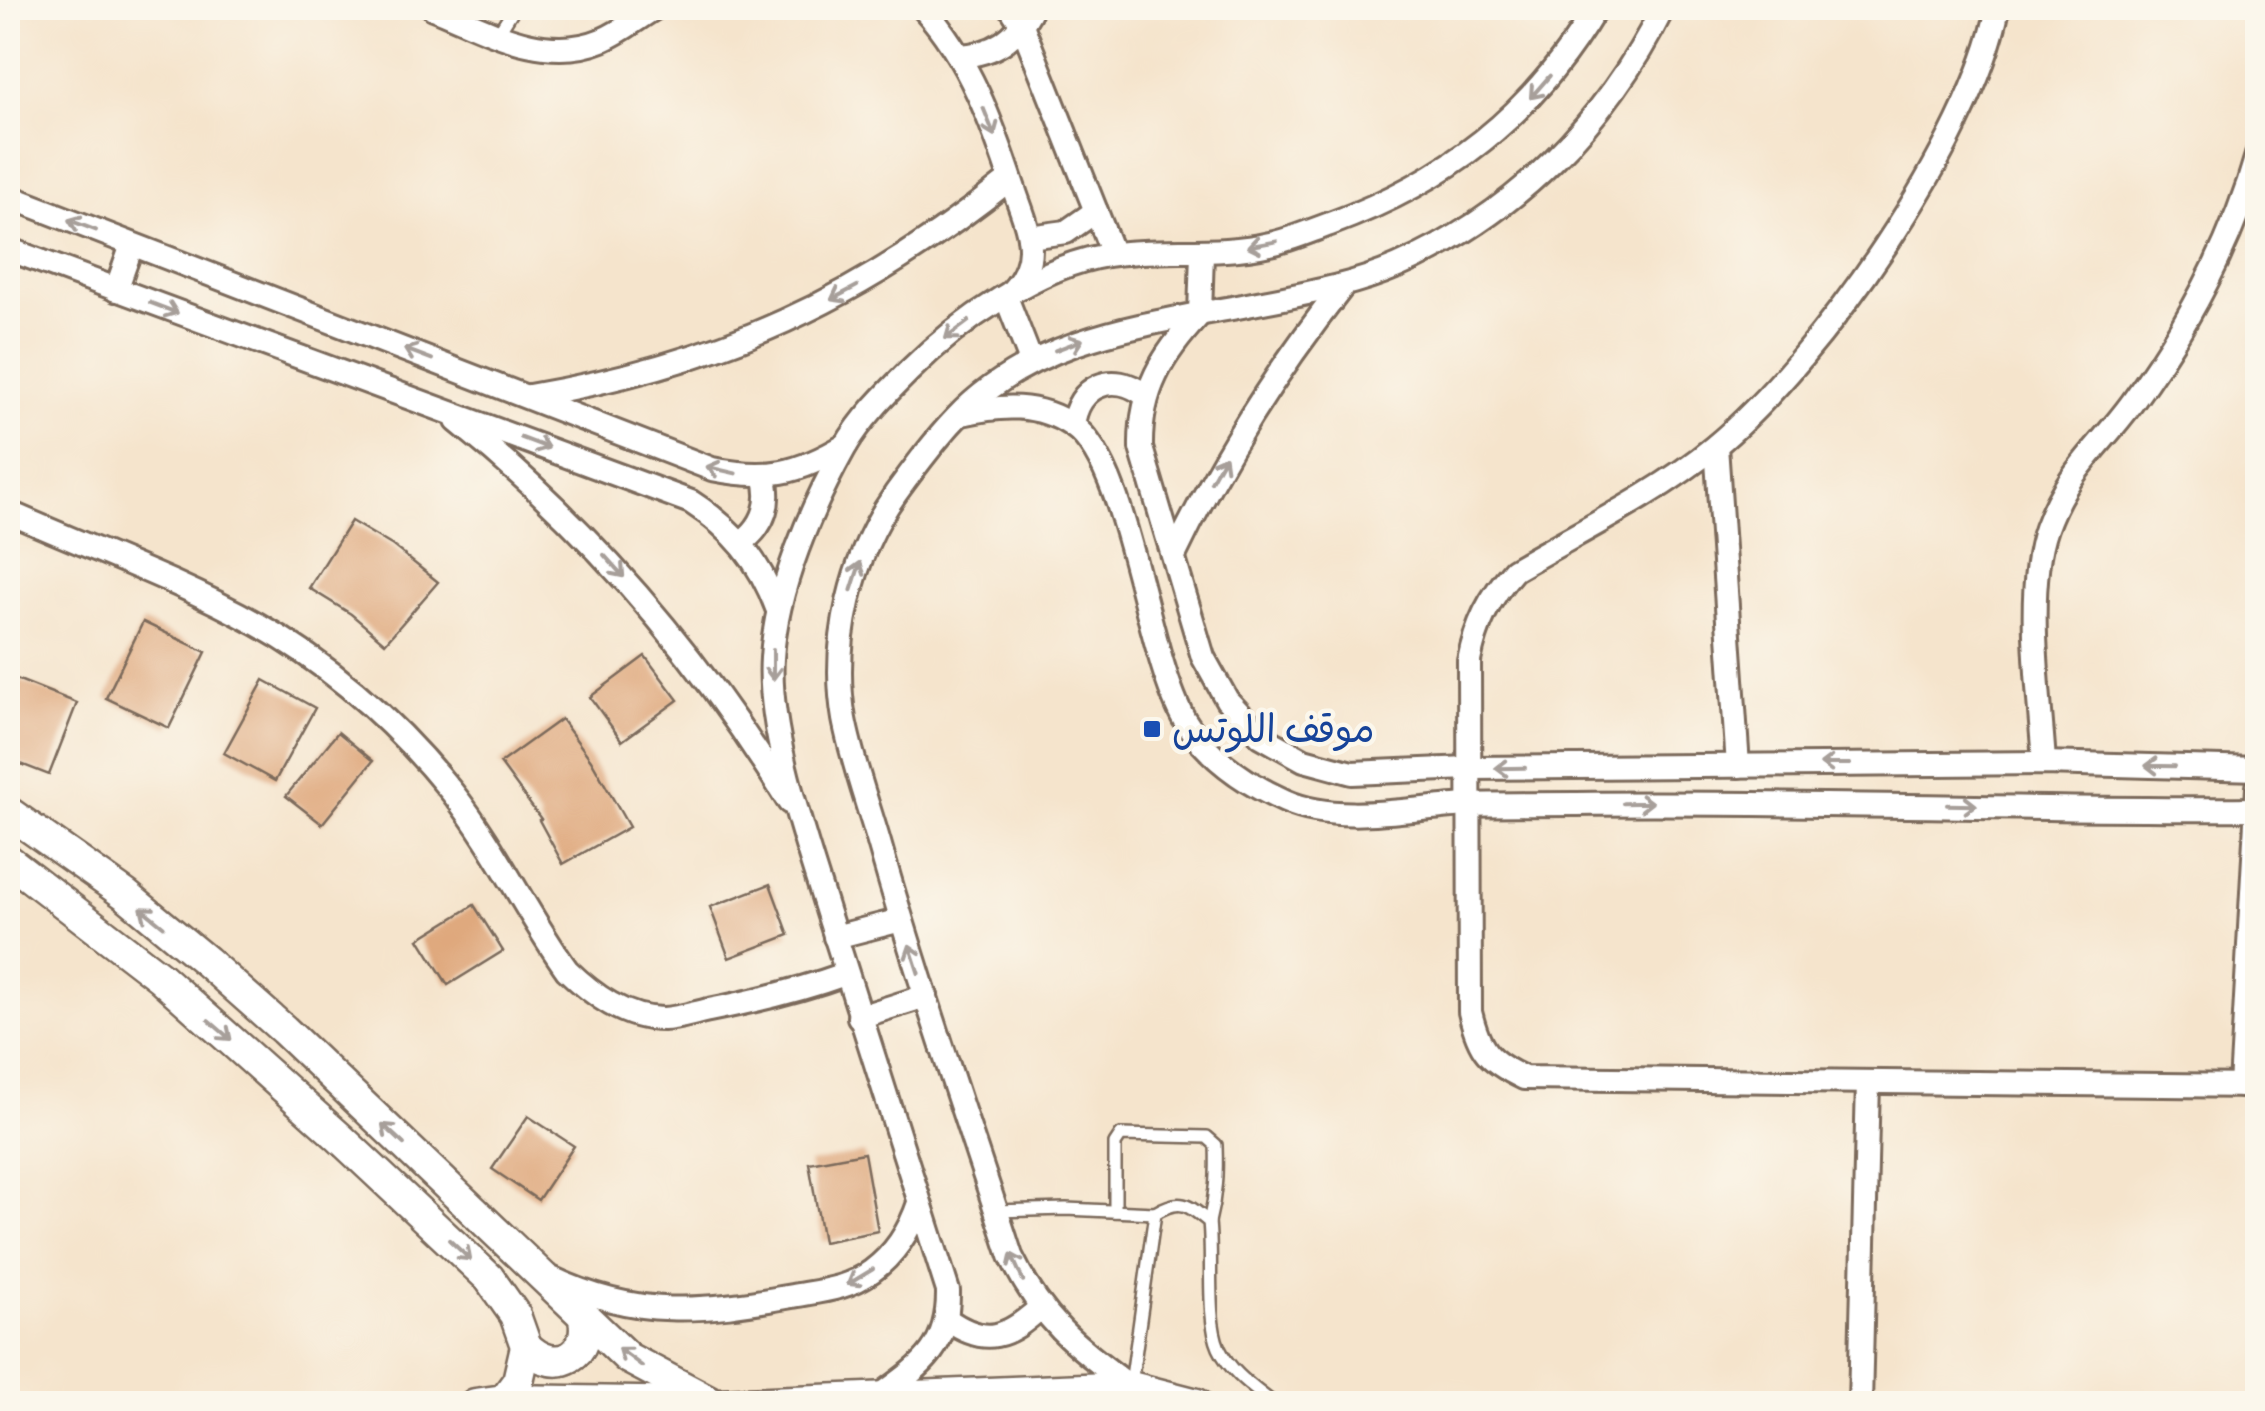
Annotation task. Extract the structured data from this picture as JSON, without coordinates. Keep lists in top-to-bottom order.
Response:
{
  "places": {
    "transit": ["موقف اللوتس"]
  }
}
